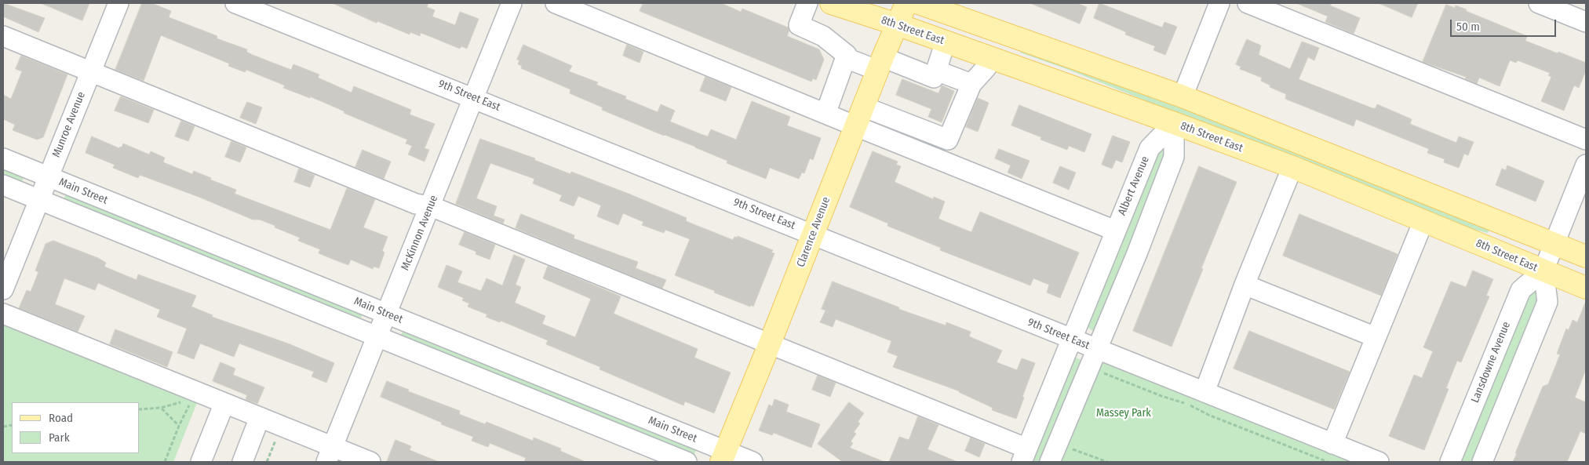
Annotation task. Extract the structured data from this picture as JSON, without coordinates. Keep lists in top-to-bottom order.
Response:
{
  "streets": {
    "main road": ["8th Street East", "Clarence Avenue"],
    "street": [
      "9th Street East",
      "Munroe Avenue",
      "Albert Avenue",
      "Main Street",
      "McKinnon Avenue",
      "Lansdowne Avenue"
    ]
  },
  "crossings": [
    ["8th Street East", "Albert Avenue"],
    ["8th Street East", "Clarence Avenue"],
    ["8th Street East", "Lansdowne Avenue"],
    ["9th Street East", "Albert Avenue"],
    ["9th Street East", "Clarence Avenue"],
    ["9th Street East", "McKinnon Avenue"],
    ["Munroe Avenue", "Main Street"],
    ["Main Street", "Clarence Avenue"],
    ["Main Street", "McKinnon Avenue"]
  ],
  "parks": ["Massey Park"],
  "legend": ["Road", "Park"],
  "scale_bar": "50 m"
}
